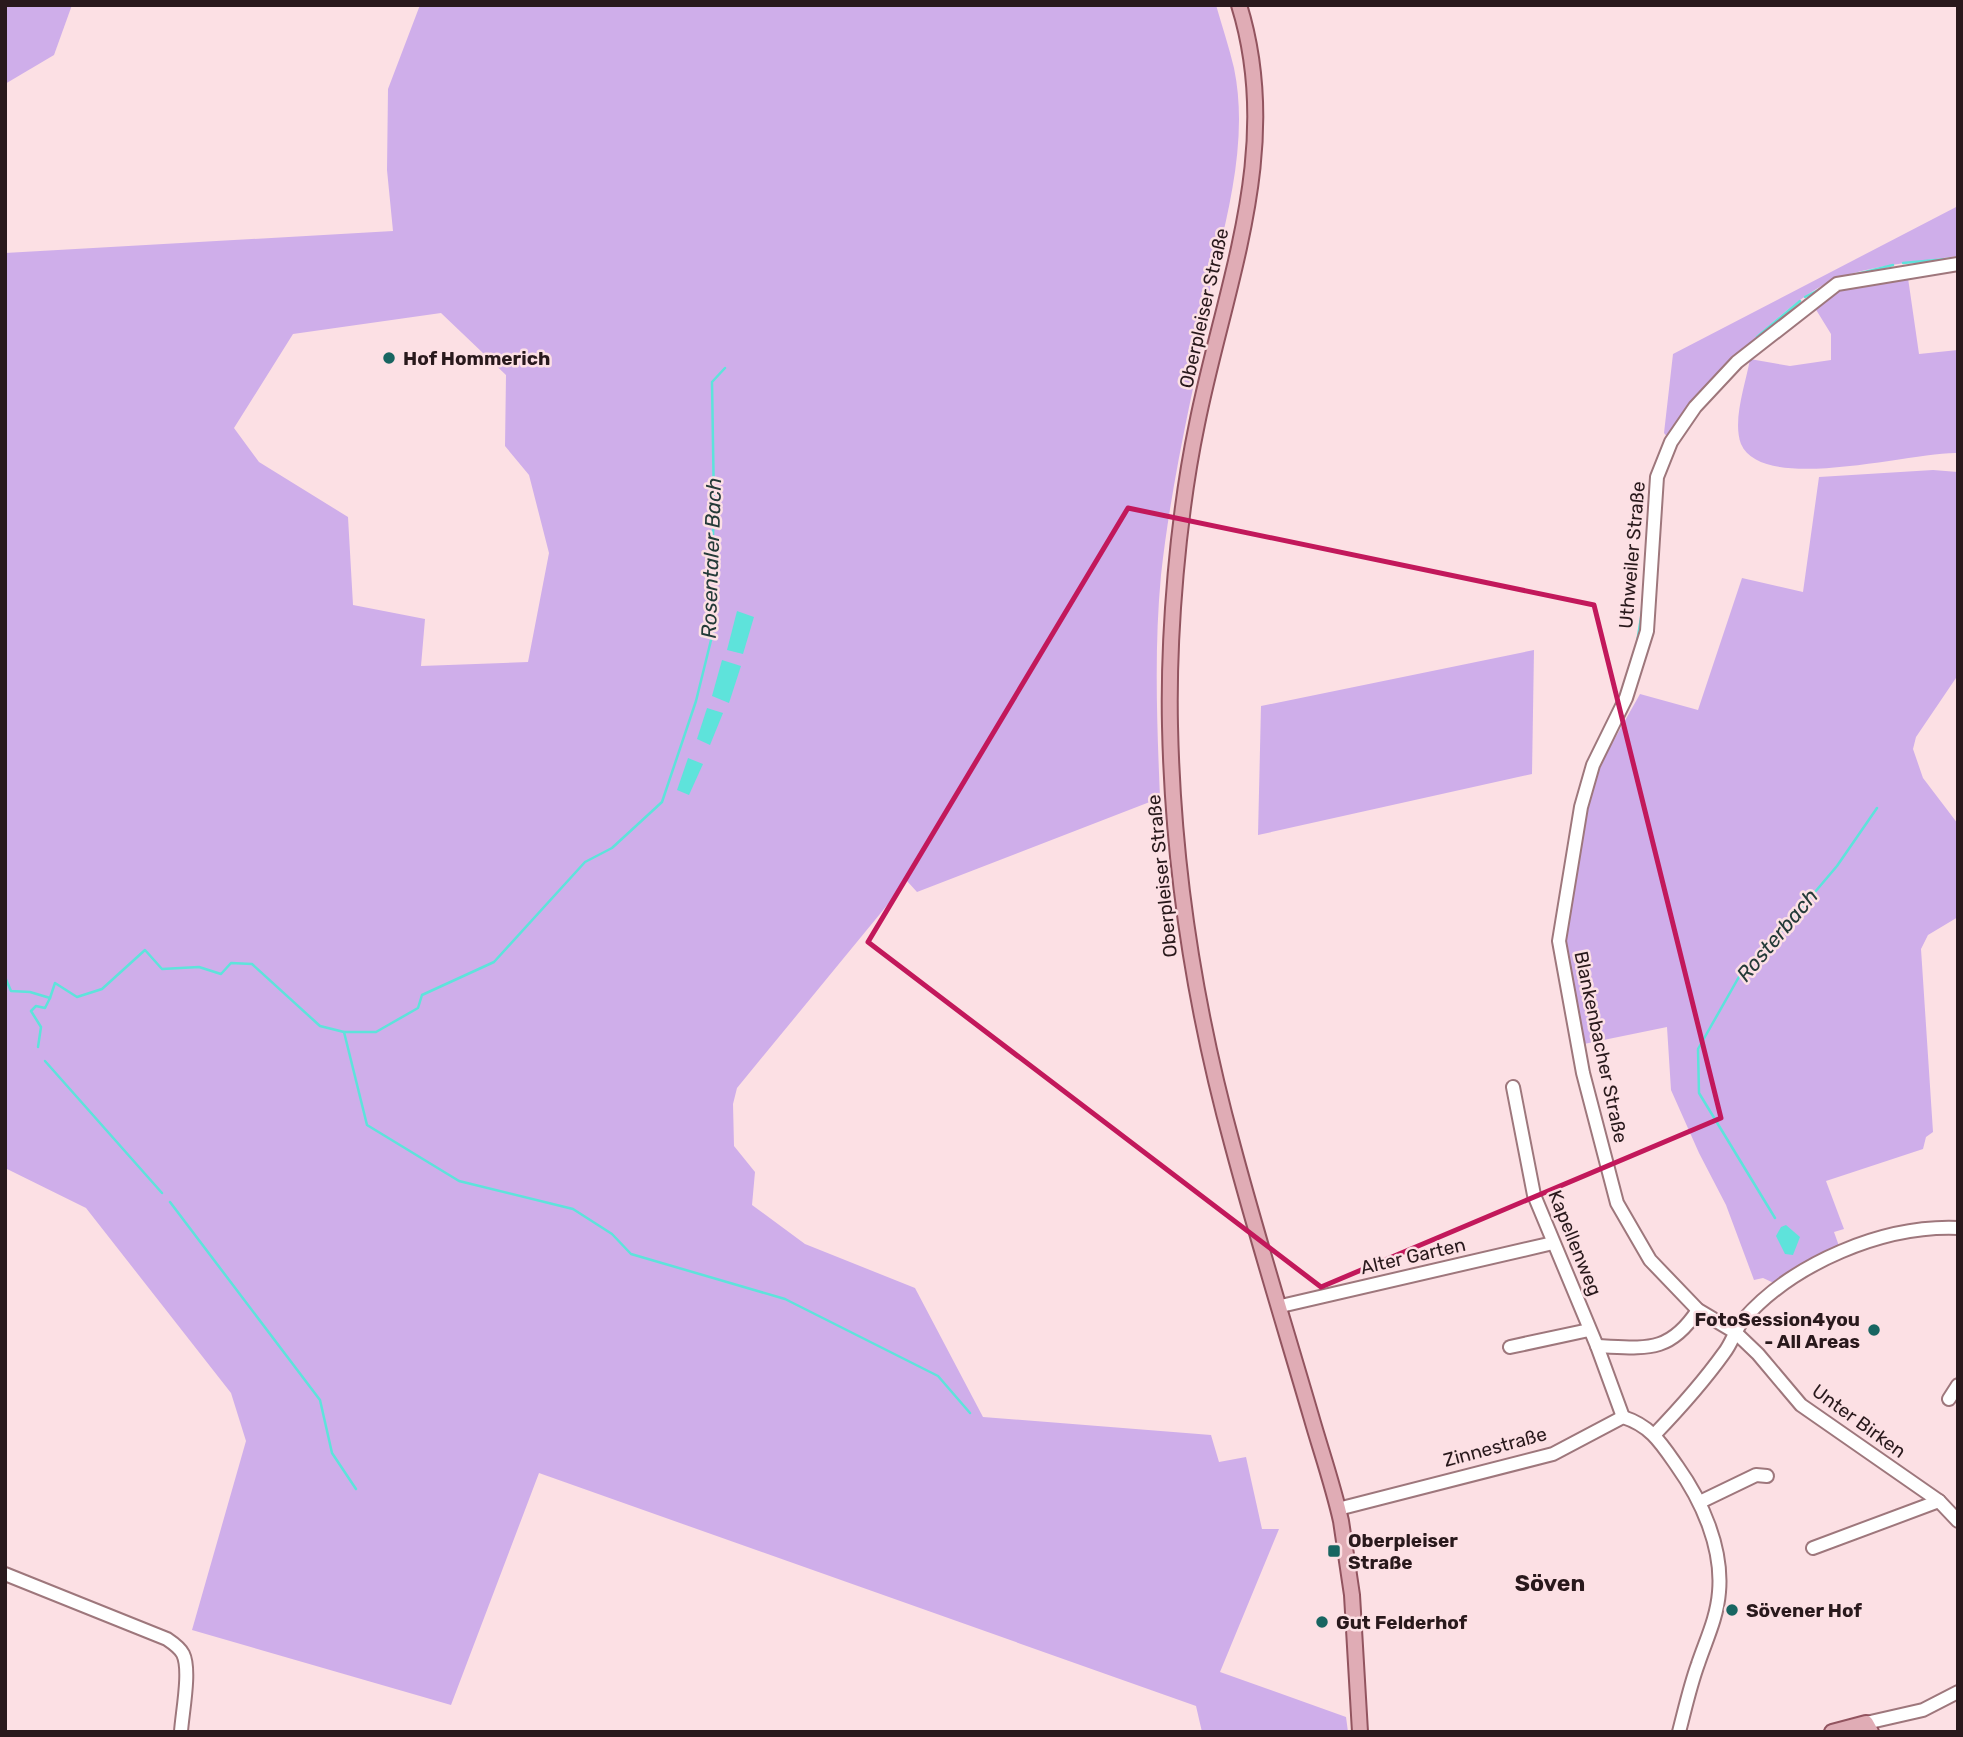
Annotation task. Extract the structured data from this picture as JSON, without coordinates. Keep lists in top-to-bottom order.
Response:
{
  "streets": {
    "main road": ["Oberpleiser Straße"],
    "street": [
      "Uthweiler Straße",
      "Blankenbacher Straße",
      "Kapellenweg",
      "Alter Garten",
      "Unter Birken",
      "Zinnestraße"
    ]
  },
  "crossings": [
    ["Oberpleiser Straße", "Alter Garten"],
    ["Oberpleiser Straße", "Zinnestraße"],
    ["Uthweiler Straße", "Blankenbacher Straße"],
    ["Blankenbacher Straße", "Unter Birken"],
    ["Kapellenweg", "Alter Garten"],
    ["Kapellenweg", "Zinnestraße"]
  ],
  "districts": ["Söven"],
  "water": ["Rosentaler Bach", "Rosterbach"],
  "places": {
    "other": [
      "Hof Hommerich",
      "FotoSession4you - All Areas",
      "Sövener Hof",
      "Gut Felderhof"
    ],
    "transit": ["Oberpleiser Straße"]
  }
}
